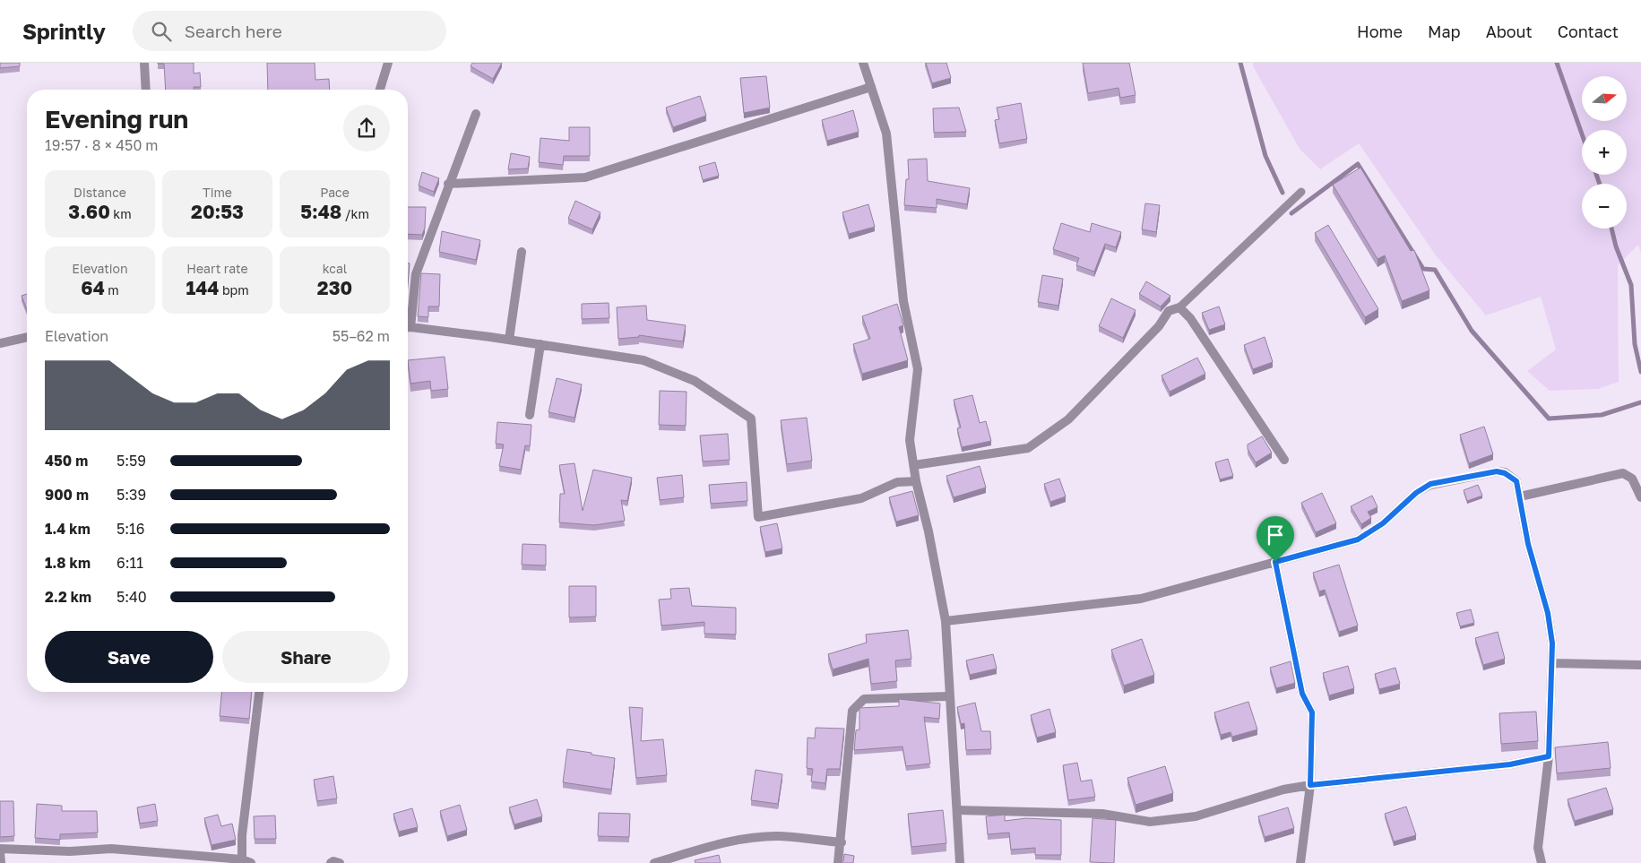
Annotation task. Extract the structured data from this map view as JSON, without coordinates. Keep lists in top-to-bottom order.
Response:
{
  "north": "right",
  "page": {
    "header": "Sprintly",
    "search": "Search here",
    "nav": [
      "Home",
      "Map",
      "About",
      "Contact"
    ],
    "map_buttons": ["+", "−"],
    "heading": ["Evening run", "19:57 · 8 × 450 m"],
    "stats": [
      ["Distance", "3.60 km"],
      ["Time", "20:53"],
      ["Pace", "5:48 /km"],
      ["Elevation", "64 m"],
      ["Heart rate", "144 bpm"],
      ["kcal", "230"]
    ],
    "chart": ["Elevation", "55–62 m"],
    "list": [
      {
        "name": "450 m",
        "note": "5:59"
      },
      {
        "name": "900 m",
        "note": "5:39"
      },
      {
        "name": "1.4 km",
        "note": "5:16"
      },
      {
        "name": "1.8 km",
        "note": "6:11"
      },
      {
        "name": "2.2 km",
        "note": "5:40"
      }
    ],
    "buttons": ["Save", "Share"]
  }
}
